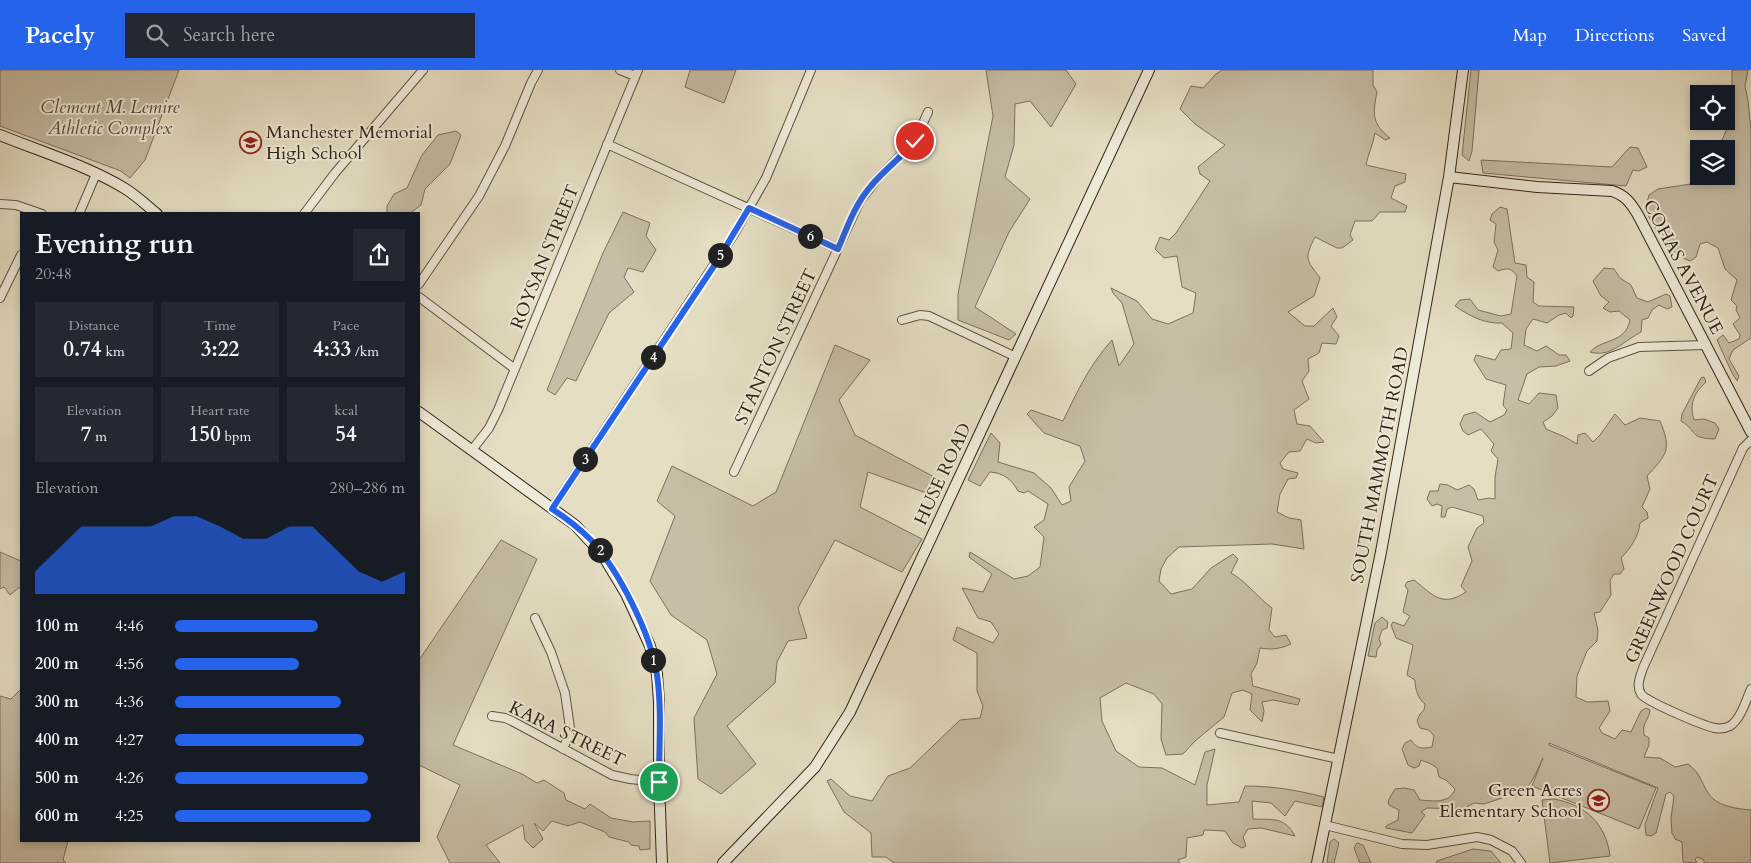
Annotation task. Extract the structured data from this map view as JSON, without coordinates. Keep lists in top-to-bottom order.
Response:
{
  "streets": {
    "street": [
      "ROYSAN STREET",
      "COHAS AVENUE",
      "STANTON STREET",
      "SOUTH MAMMOTH ROAD",
      "HUSE ROAD",
      "GREENWOOD COURT",
      "KARA STREET"
    ]
  },
  "crossings": [
    ["COHAS AVENUE", "SOUTH MAMMOTH ROAD"]
  ],
  "parks": ["Clement M. Lemire Athletic Complex"],
  "places": {
    "school or university": ["Manchester Memorial High School", "Green Acres Elementary School"]
  },
  "page": {
    "header": "Pacely",
    "search": "Search here",
    "nav": ["Map", "Directions", "Saved"],
    "heading": ["Evening run", "20:48"],
    "pins": [
      "6",
      "5",
      "4",
      "3",
      "2",
      "1"
    ],
    "stats": [
      ["Distance", "0.74 km"],
      ["Time", "3:22"],
      ["Pace", "4:33 /km"],
      ["Elevation", "7 m"],
      ["Heart rate", "150 bpm"],
      ["kcal", "54"]
    ],
    "chart": ["Elevation", "280–286 m"],
    "list": [
      {
        "name": "100 m",
        "note": "4:46"
      },
      {
        "name": "200 m",
        "note": "4:56"
      },
      {
        "name": "300 m",
        "note": "4:36"
      },
      {
        "name": "400 m",
        "note": "4:27"
      },
      {
        "name": "500 m",
        "note": "4:26"
      },
      {
        "name": "600 m",
        "note": "4:25"
      }
    ]
  }
}
